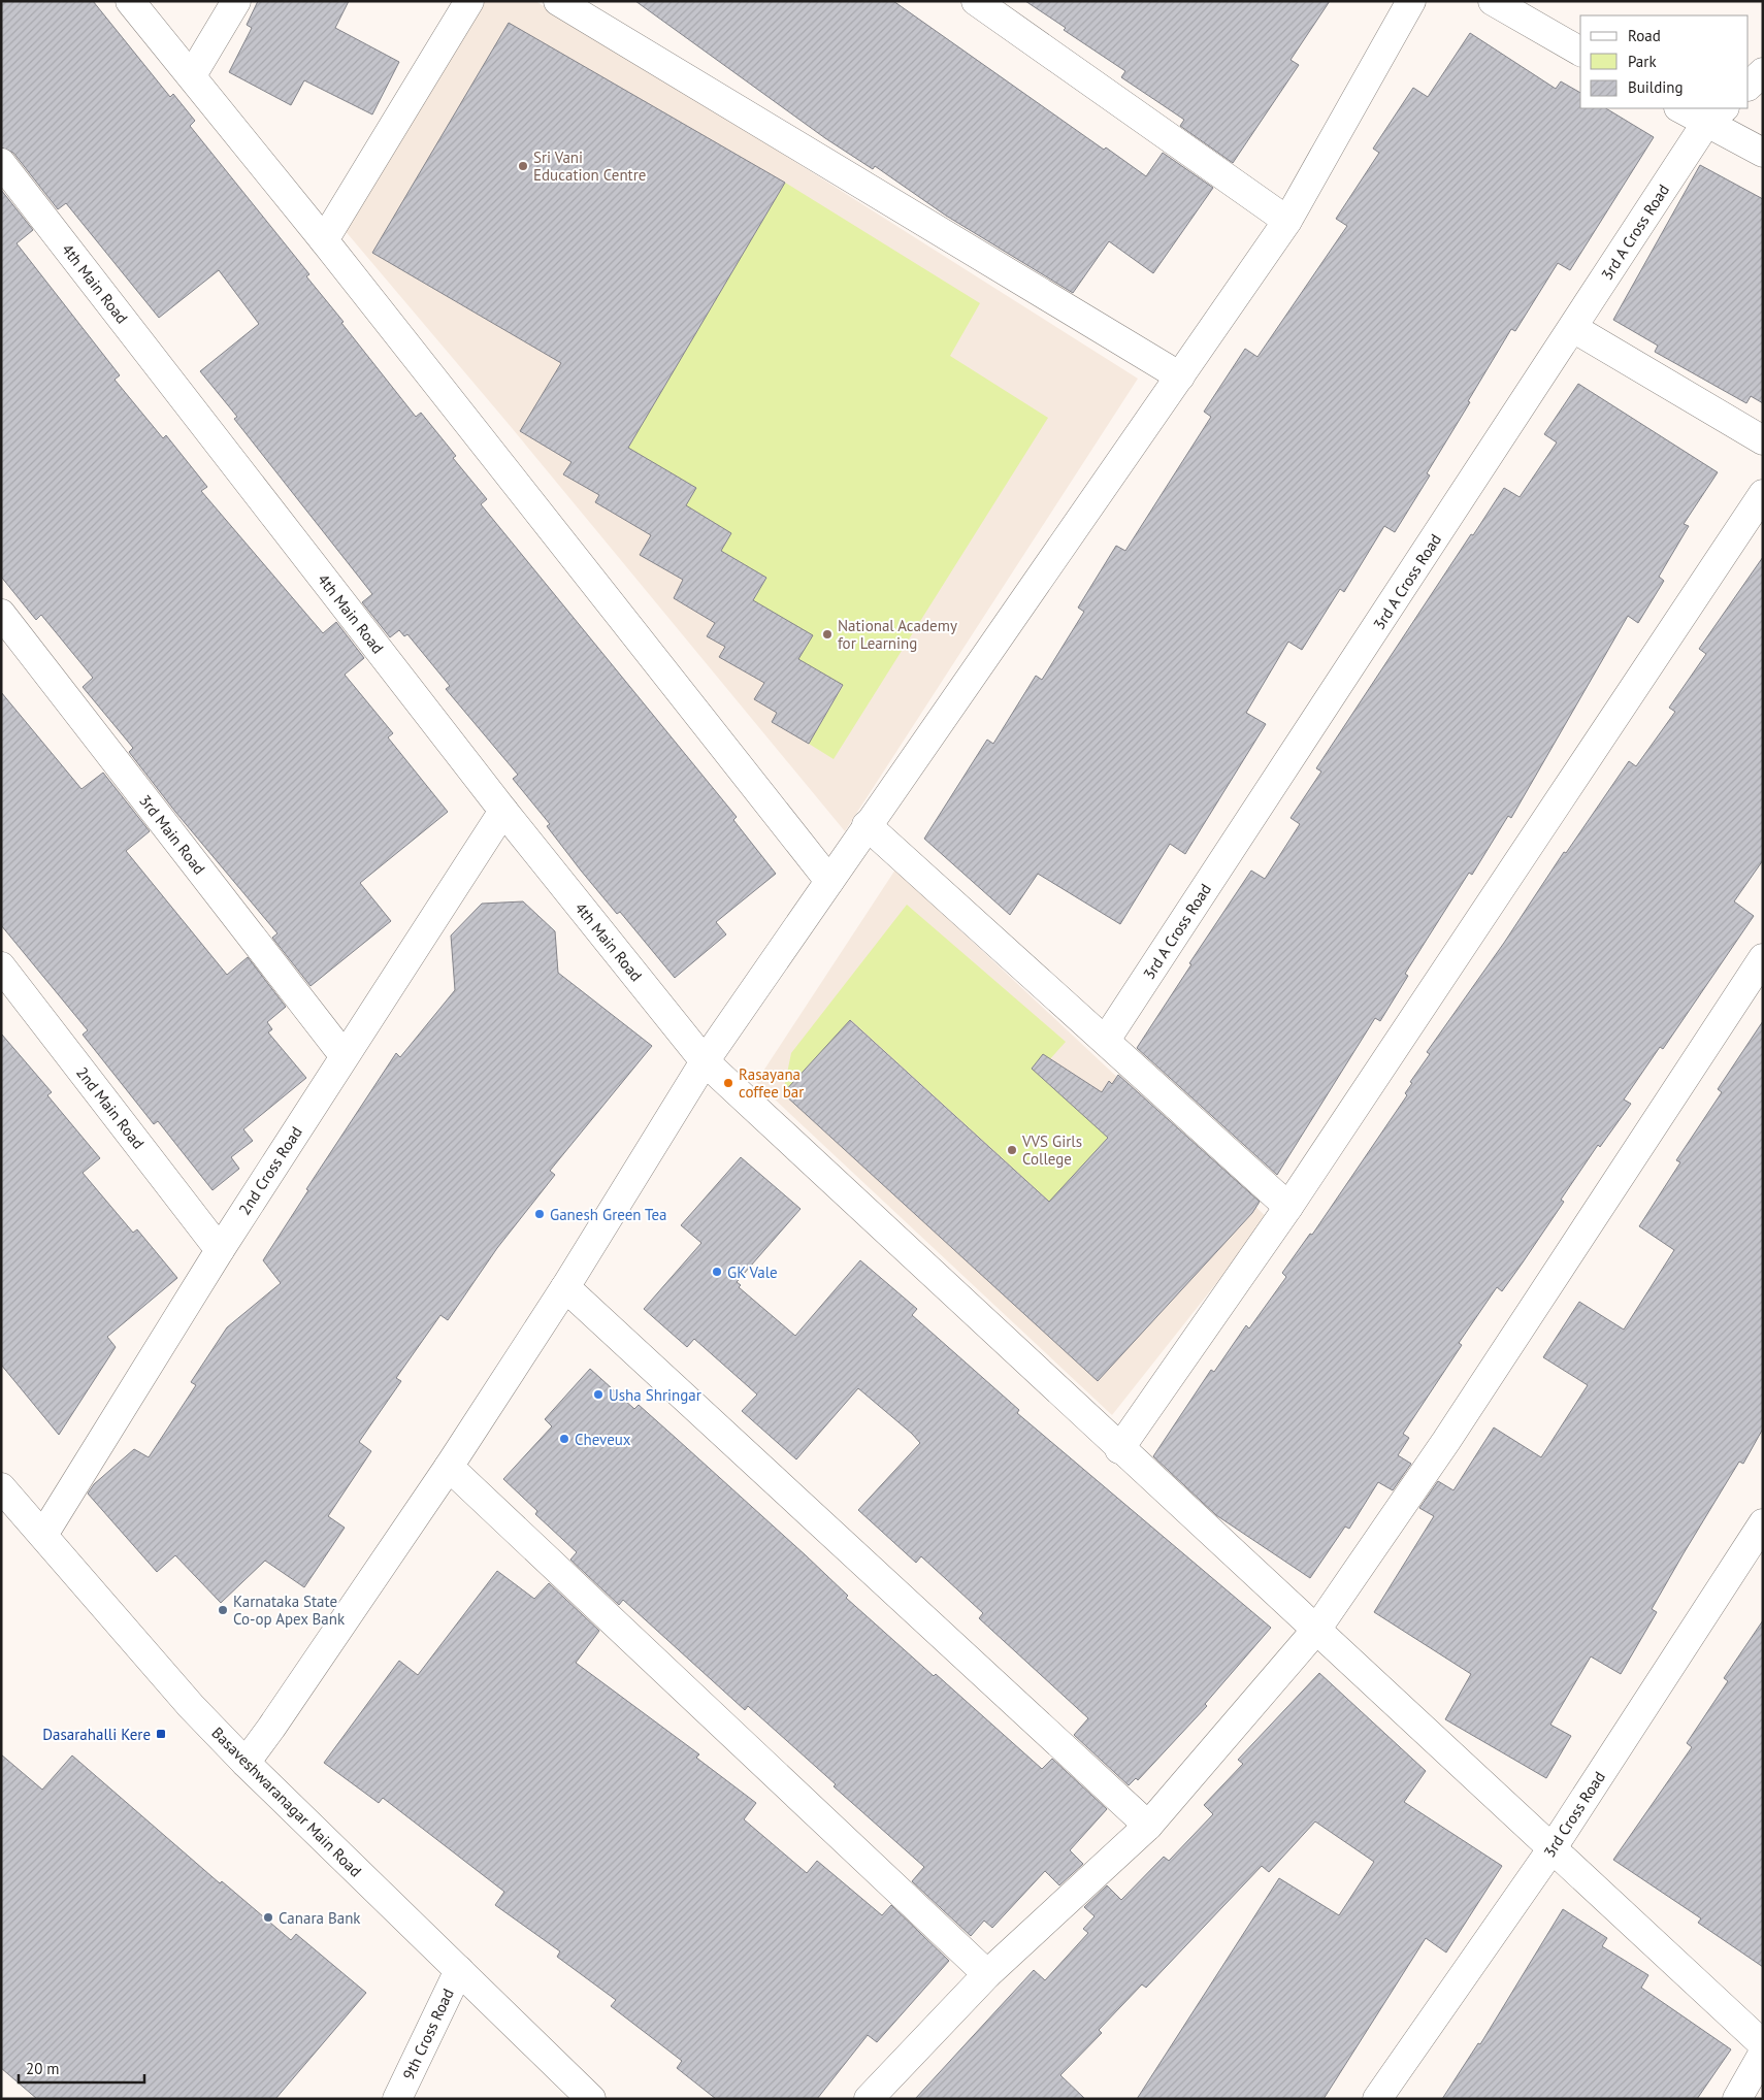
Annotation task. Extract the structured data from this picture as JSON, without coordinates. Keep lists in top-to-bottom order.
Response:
{
  "streets": {
    "street": [
      "3rd A Cross Road",
      "4th Main Road",
      "3rd Main Road",
      "2nd Main Road",
      "2nd Cross Road",
      "Basaveshwaranagar Main Road",
      "3rd Cross Road",
      "9th Cross Road"
    ]
  },
  "crossings": [
    ["4th Main Road", "2nd Cross Road"],
    ["4th Main Road", "3rd Cross Road"],
    ["3rd Main Road", "2nd Cross Road"],
    ["2nd Main Road", "2nd Cross Road"],
    ["2nd Cross Road", "Basaveshwaranagar Main Road"],
    ["Basaveshwaranagar Main Road", "9th Cross Road"]
  ],
  "places": {
    "other": [
      "Sri Vani Education Centre",
      "National Academy for Learning",
      "Rasayana coffee bar",
      "VVS Girls College",
      "Ganesh Green Tea",
      "GK Vale",
      "Usha Shringar",
      "Cheveux",
      "Karnataka State Co-op Apex Bank",
      "Canara Bank"
    ],
    "transit": ["Dasarahalli Kere"]
  },
  "legend": ["Road", "Park", "Building"],
  "scale_bar": "20 m"
}
